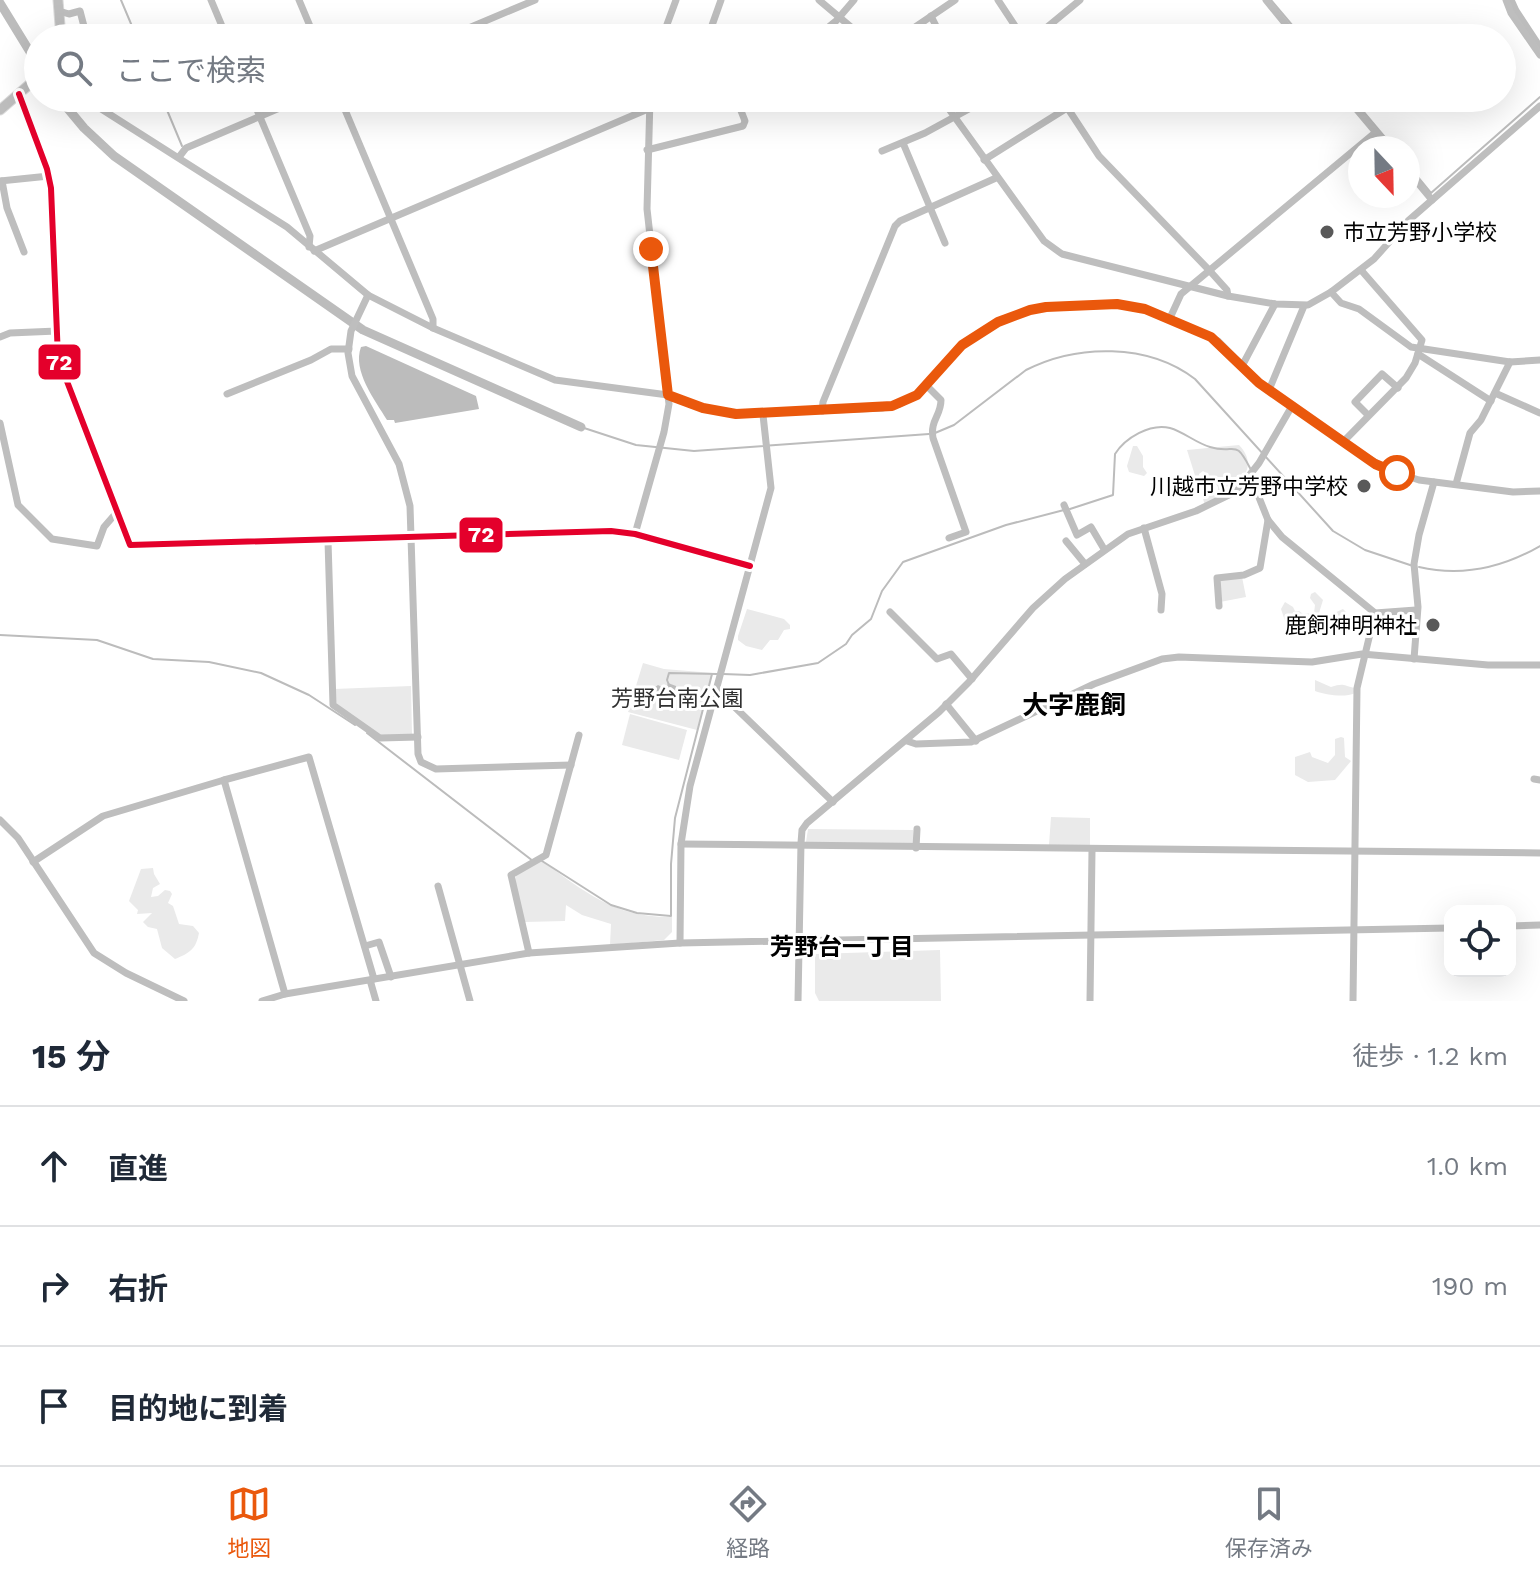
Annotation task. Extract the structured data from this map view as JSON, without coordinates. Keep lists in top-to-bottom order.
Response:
{
  "districts": ["大字鹿飼", "芳野台一丁目"],
  "parks": ["芳野台南公園"],
  "places": ["市立芳野小学校", "川越市立芳野中学校", "鹿飼神明神社"],
  "lines": ["transit line 72"],
  "north": "bottom",
  "page": {
    "search": "ここで検索",
    "heading": ["15 分", "徒歩 · 1.2 km"],
    "list": [
      ["直進", "1.0 km"],
      ["右折", "190 m"],
      "目的地に到着"
    ],
    "nav": ["地図", "経路", "保存済み"]
  }
}
